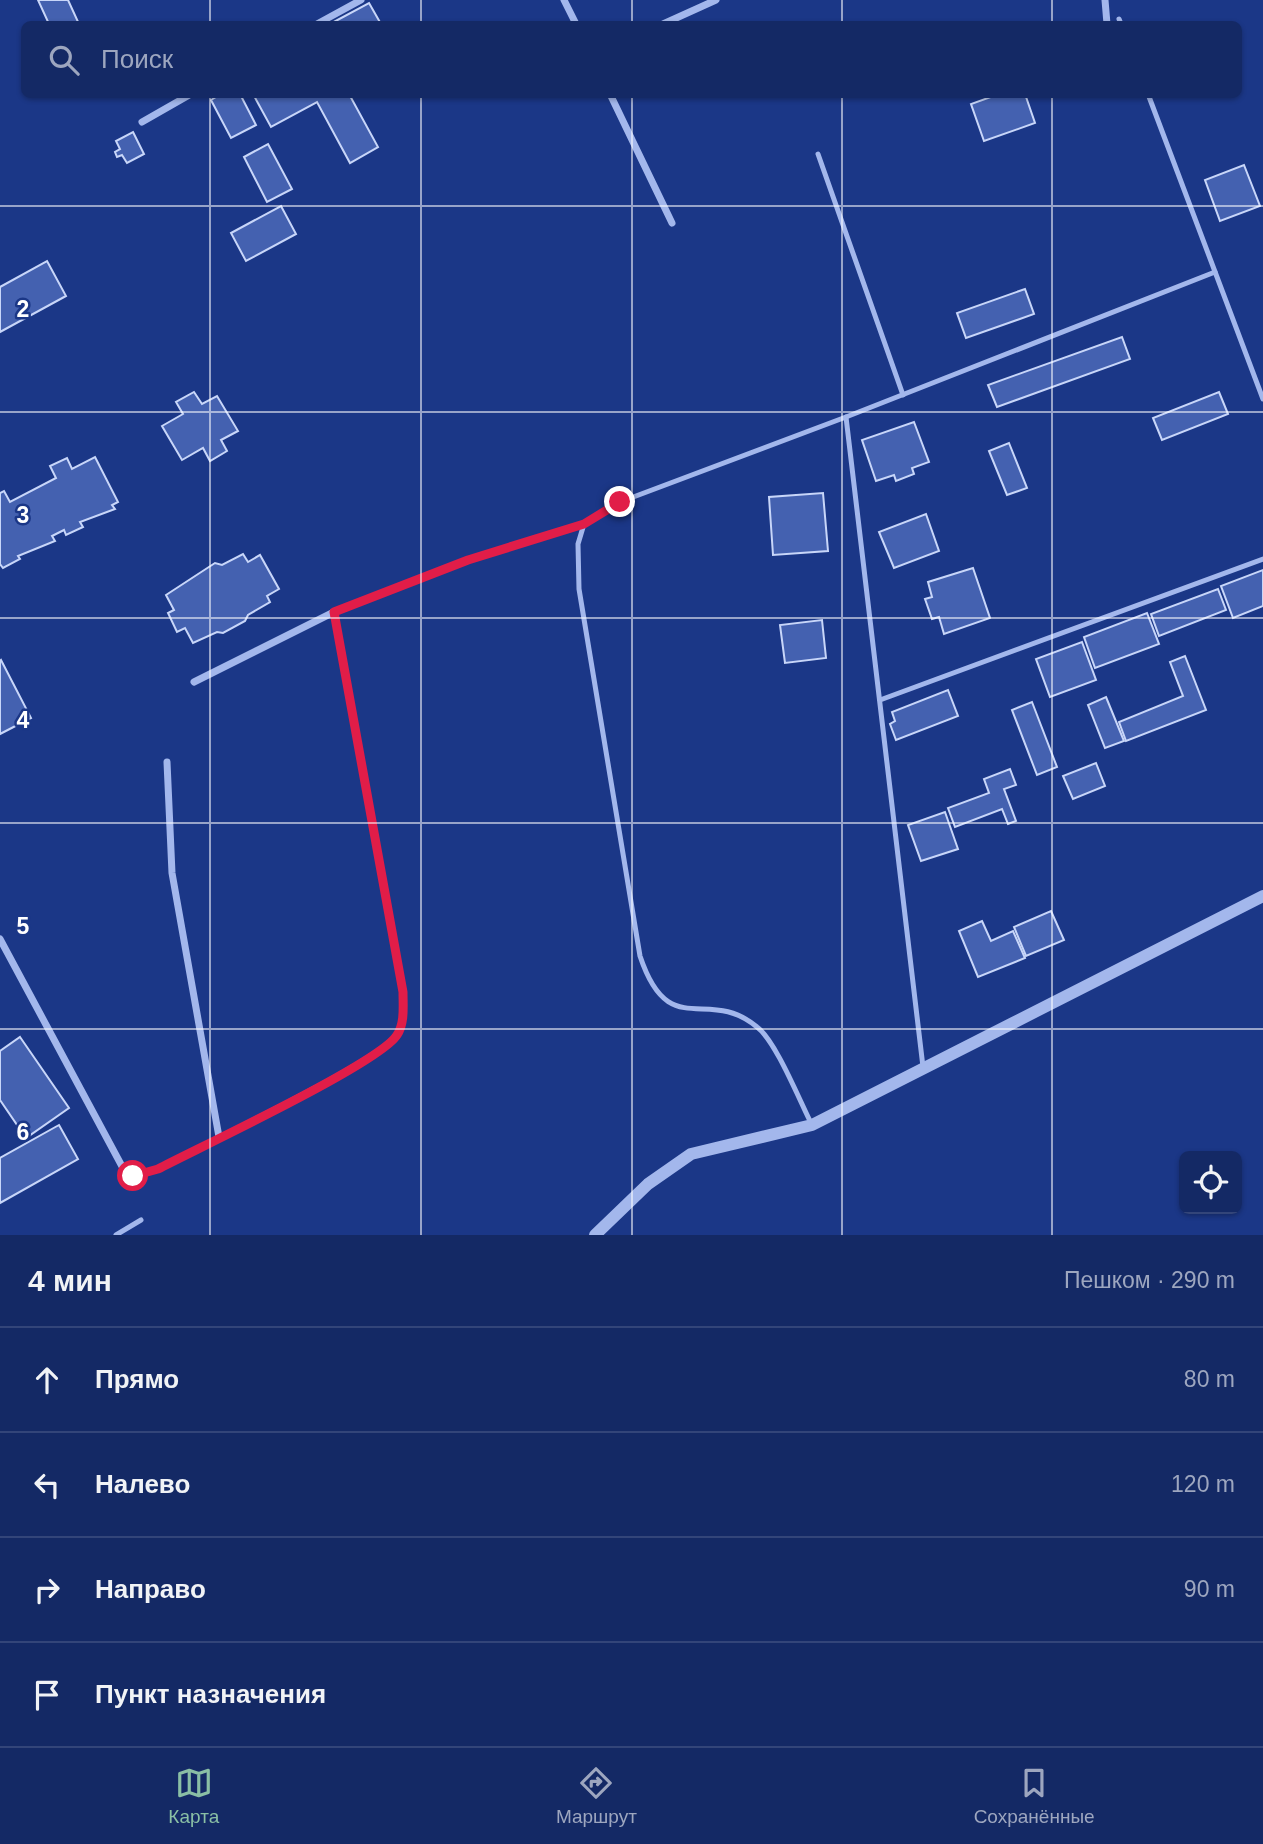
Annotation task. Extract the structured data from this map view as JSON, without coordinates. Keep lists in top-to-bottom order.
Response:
{
  "page": {
    "search": "Поиск",
    "heading": ["4 мин", "Пешком · 290 m"],
    "list": [
      ["Прямо", "80 m"],
      ["Налево", "120 m"],
      ["Направо", "90 m"],
      "Пункт назначения"
    ],
    "nav": ["Карта", "Маршрут", "Сохранённые"]
  },
  "grid": {
    "rows": [
      "2",
      "3",
      "4",
      "5",
      "6"
    ]
  }
}
